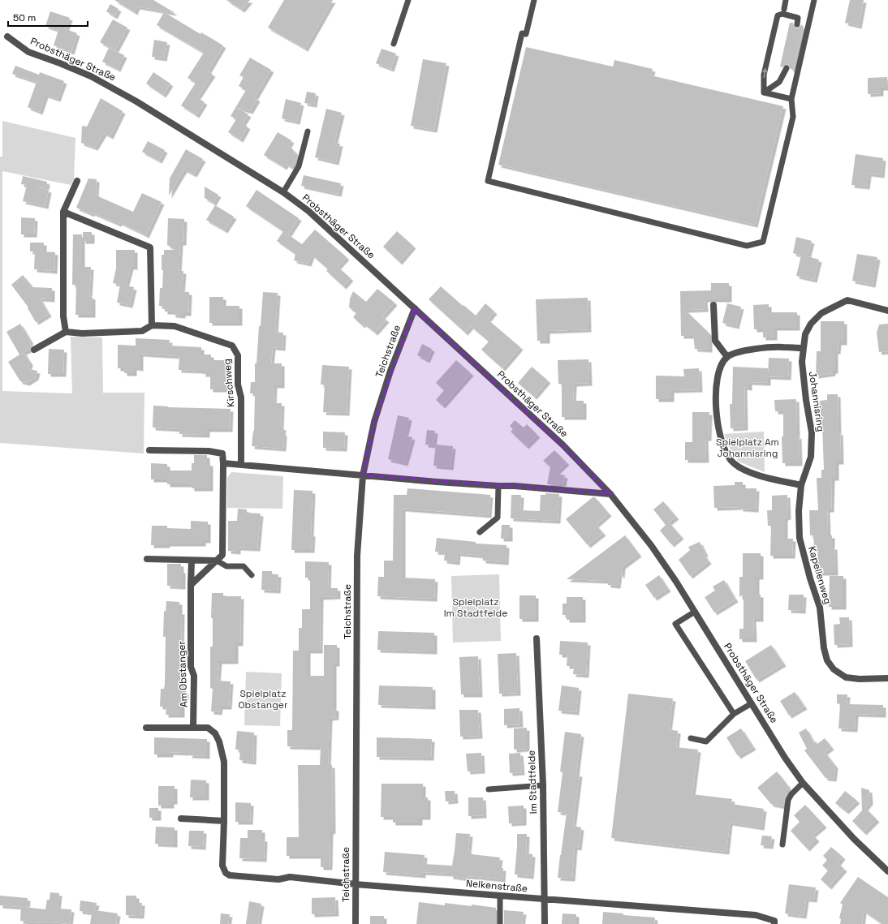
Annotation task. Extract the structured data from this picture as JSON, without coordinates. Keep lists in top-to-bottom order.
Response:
{
  "streets": {
    "street": [
      "Probsthäger Straße",
      "Teichstraße",
      "Kirschweg",
      "Johannisring",
      "Kapellenweg",
      "Am Obstanger",
      "Im Stadtfelde",
      "Nelkenstraße"
    ]
  },
  "crossings": [
    ["Probsthäger Straße", "Teichstraße"],
    ["Teichstraße", "Nelkenstraße"],
    ["Johannisring", "Kapellenweg"],
    ["Im Stadtfelde", "Nelkenstraße"]
  ],
  "parks": ["Spielplatz Am Johannisring", "Spielplatz Im Stadtfelde", "Spielplatz Obstanger"],
  "scale_bar": "50 m"
}
